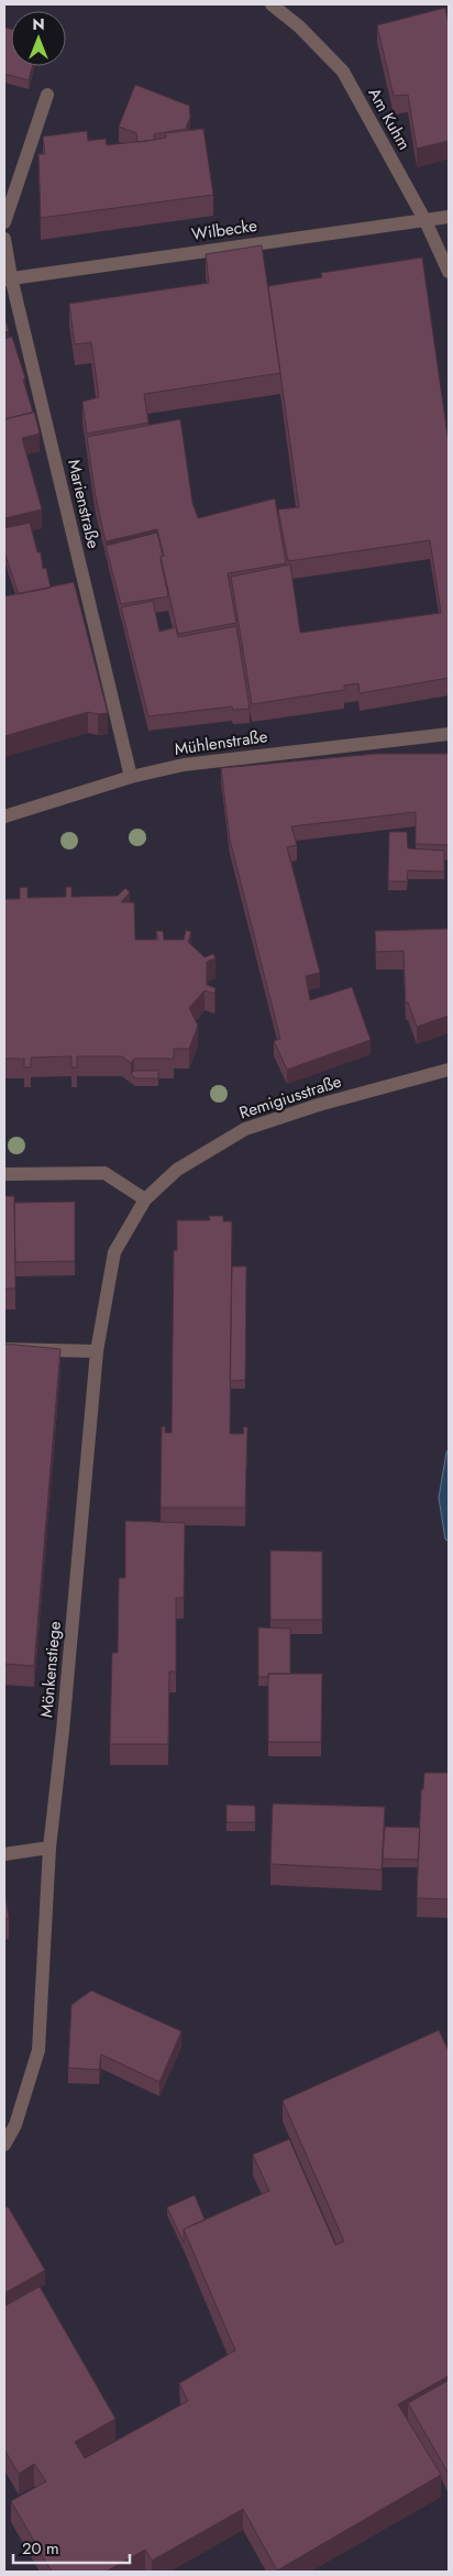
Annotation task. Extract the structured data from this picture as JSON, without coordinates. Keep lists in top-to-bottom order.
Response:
{
  "streets": {
    "street": [
      "Am Kuhm",
      "Wilbecke",
      "Marienstraße",
      "Mühlenstraße",
      "Remigiusstraße",
      "Mönkenstiege"
    ]
  },
  "crossings": [
    ["Am Kuhm", "Wilbecke"],
    ["Wilbecke", "Marienstraße"],
    ["Marienstraße", "Mühlenstraße"],
    ["Remigiusstraße", "Mönkenstiege"]
  ],
  "scale_bar": "20 m",
  "north": "top"
}
